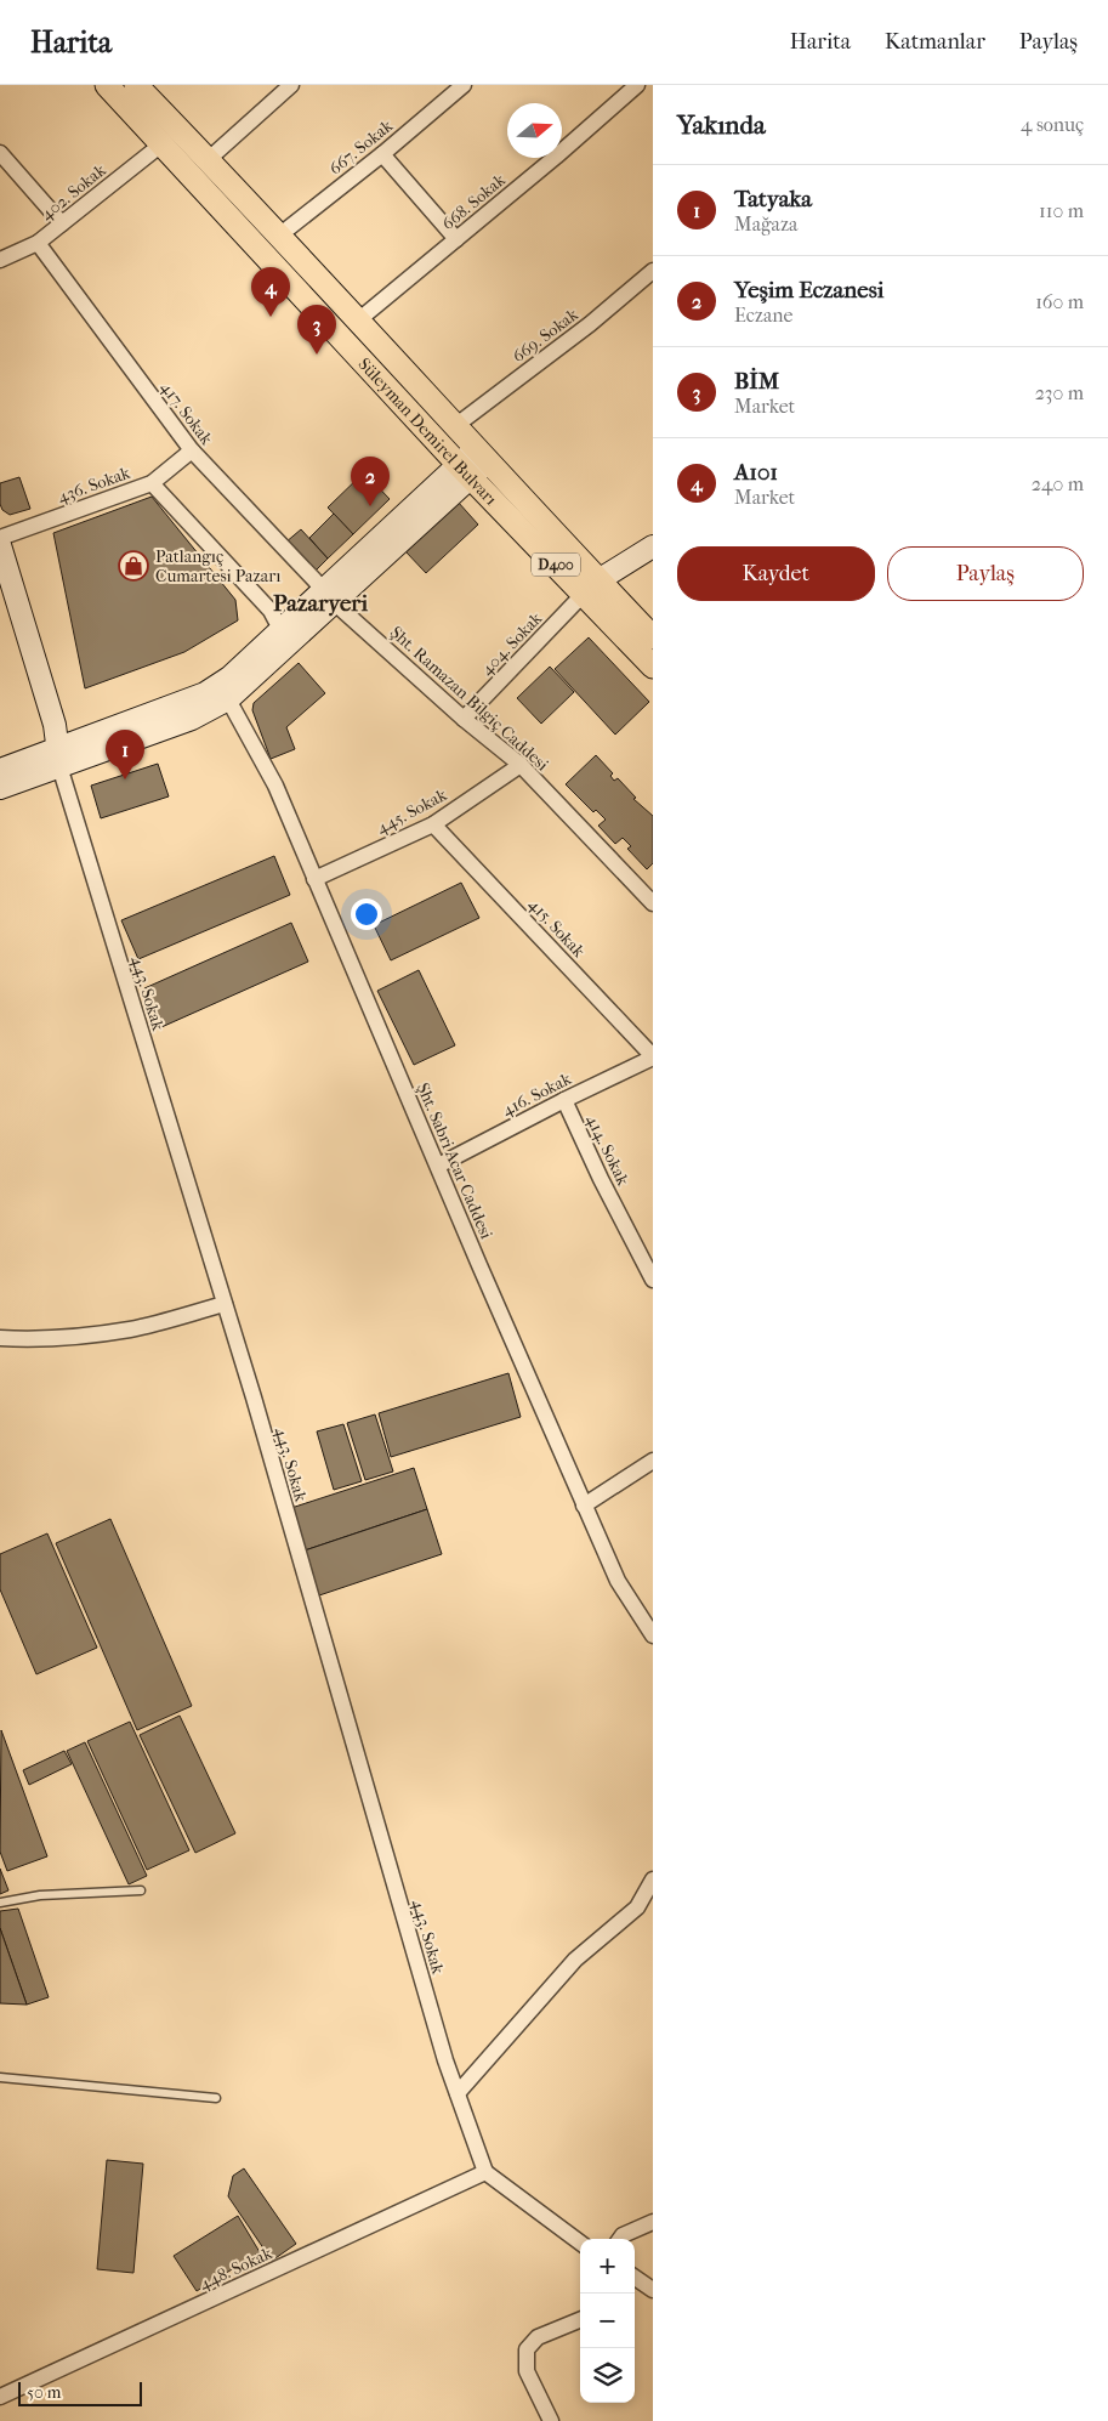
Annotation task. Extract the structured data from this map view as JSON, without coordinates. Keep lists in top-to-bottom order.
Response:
{
  "streets": {
    "main road": ["Süleyman Demirel Bulvarı", "D400"],
    "street": [
      "667. Sokak",
      "402. Sokak",
      "668. Sokak",
      "669. Sokak",
      "417. Sokak",
      "436. Sokak",
      "404. Sokak",
      "Şht. Ramazan Bilgiç Caddesi",
      "445. Sokak",
      "415. Sokak",
      "443. Sokak",
      "416. Sokak",
      "414. Sokak",
      "Şht. Sabri Acar Caddesi",
      "448. Sokak"
    ]
  },
  "crossings": [
    ["667. Sokak", "Süleyman Demirel Bulvarı"],
    ["402. Sokak", "417. Sokak"],
    ["402. Sokak", "Süleyman Demirel Bulvarı"],
    ["668. Sokak", "Süleyman Demirel Bulvarı"],
    ["669. Sokak", "Süleyman Demirel Bulvarı"],
    ["417. Sokak", "436. Sokak"],
    ["417. Sokak", "Şht. Ramazan Bilgiç Caddesi"],
    ["Süleyman Demirel Bulvarı", "404. Sokak"],
    ["404. Sokak", "Şht. Ramazan Bilgiç Caddesi"],
    ["Şht. Ramazan Bilgiç Caddesi", "445. Sokak"],
    ["445. Sokak", "415. Sokak"],
    ["445. Sokak", "Şht. Sabri Acar Caddesi"],
    ["415. Sokak", "416. Sokak"],
    ["443. Sokak", "448. Sokak"],
    ["416. Sokak", "414. Sokak"],
    ["416. Sokak", "Şht. Sabri Acar Caddesi"]
  ],
  "districts": ["Pazaryeri"],
  "places": {
    "shop": ["Patlangıç Cumartesi Pazarı"]
  },
  "scale_bar": "50 m",
  "north": "right",
  "page": {
    "header": "Harita",
    "nav": ["Harita", "Katmanlar", "Paylaş"],
    "heading": ["Yakında", "4 sonuç"],
    "list": [
      {
        "mark": "1",
        "name": "Tatyaka",
        "note": "Mağaza",
        "value": "110 m"
      },
      {
        "mark": "2",
        "name": "Yeşim Eczanesi",
        "note": "Eczane",
        "value": "160 m"
      },
      {
        "mark": "3",
        "name": "BİM",
        "note": "Market",
        "value": "230 m"
      },
      {
        "mark": "4",
        "name": "A101",
        "note": "Market",
        "value": "240 m"
      }
    ],
    "pins": [
      "4",
      "3",
      "2",
      "1"
    ],
    "buttons": ["Kaydet", "Paylaş"],
    "map_buttons": ["+", "−"],
    "scale": "50 m"
  }
}
